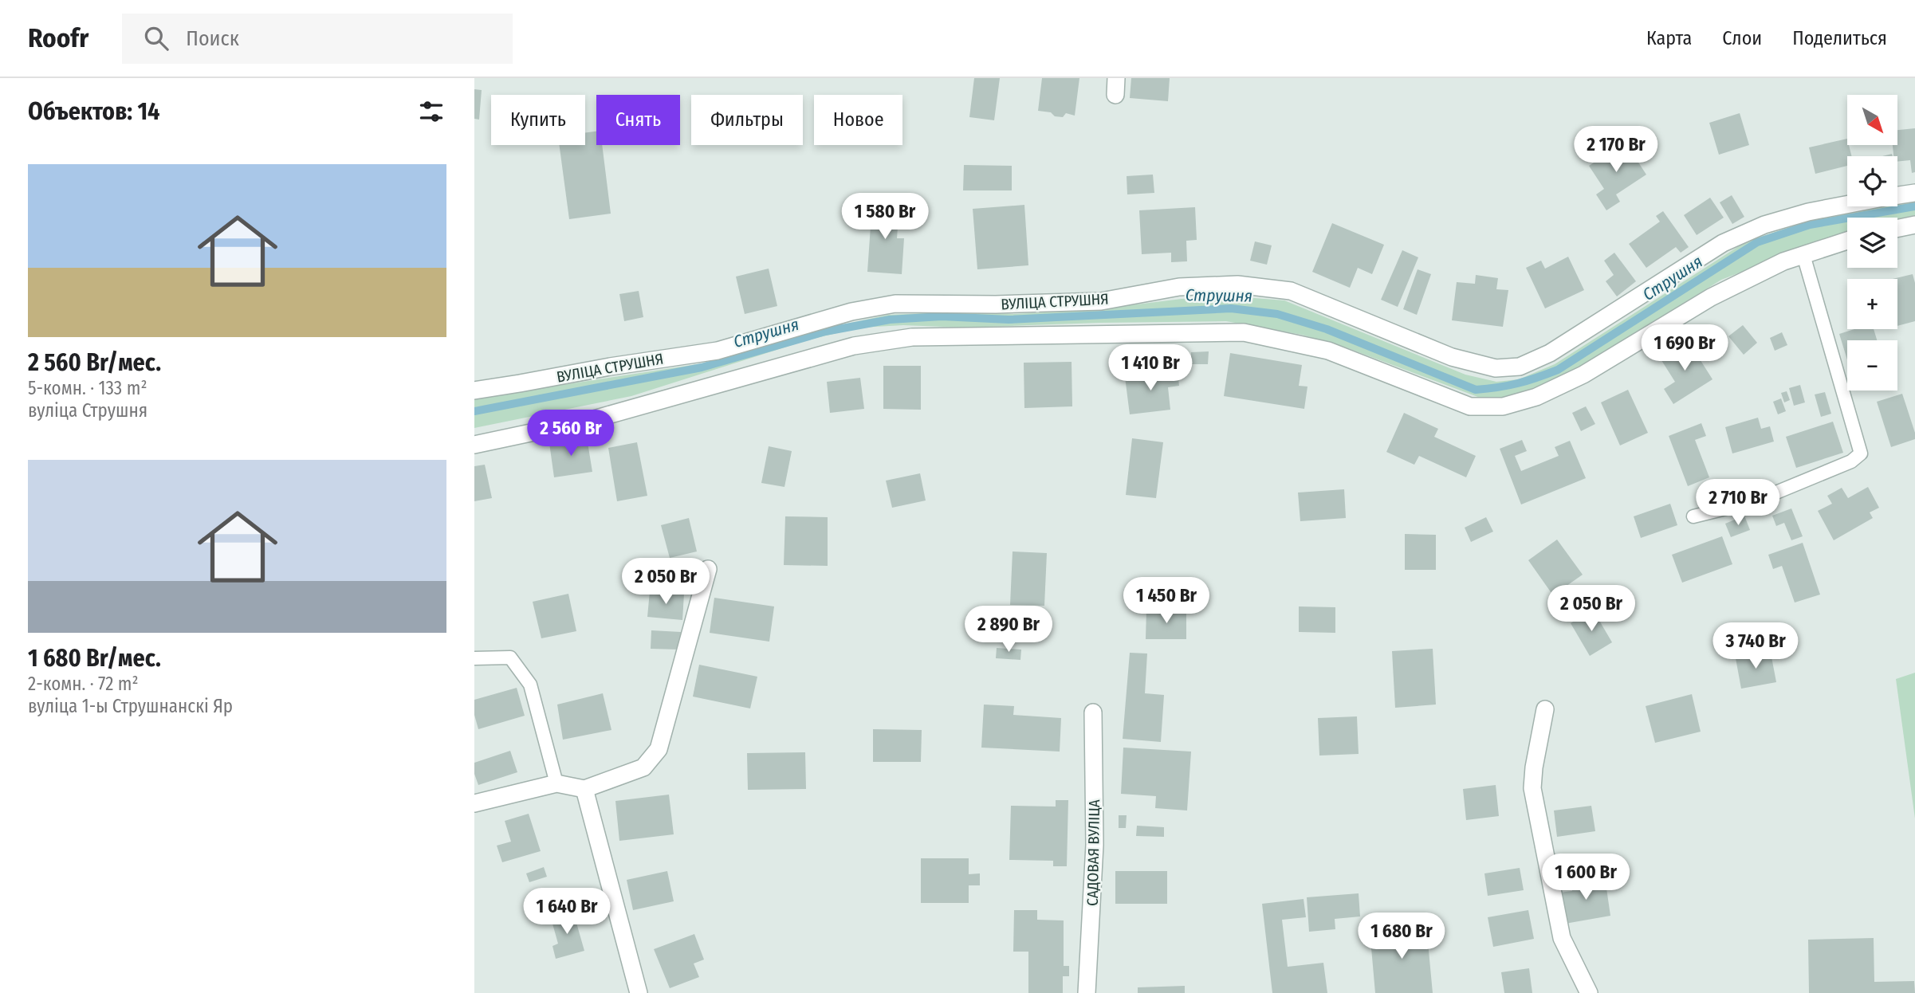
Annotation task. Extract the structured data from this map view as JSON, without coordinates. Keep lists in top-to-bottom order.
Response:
{
  "streets": {
    "street": ["ВУЛІЦА СТРУШНЯ", "САДОВАЯ ВУЛІЦА"]
  },
  "water": ["Струшня"],
  "north": "bottom right",
  "page": {
    "header": "Roofr",
    "search": "Поиск",
    "nav": ["Карта", "Слои", "Поделиться"],
    "heading": "Объектов: 14",
    "map_buttons": ["+", "−"],
    "chip": [
      "Купить",
      "Снять",
      "Фильтры",
      "Новое"
    ],
    "price": [
      "2 170 Br",
      "1 580 Br",
      "1 690 Br",
      "1 410 Br",
      "2 560 Br",
      "2 710 Br",
      "2 050 Br",
      "1 450 Br",
      "2 050 Br",
      "2 890 Br",
      "3 740 Br",
      "1 600 Br",
      "1 640 Br",
      "1 680 Br"
    ],
    "list": [
      {
        "name": "2 560 Br/мес.",
        "note": "5-комн. · 133 m² · вуліца Струшня"
      },
      {
        "name": "1 680 Br/мес.",
        "note": "2-комн. · 72 m² · вуліца 1-ы Струшнанскі Яр"
      }
    ]
  }
}
